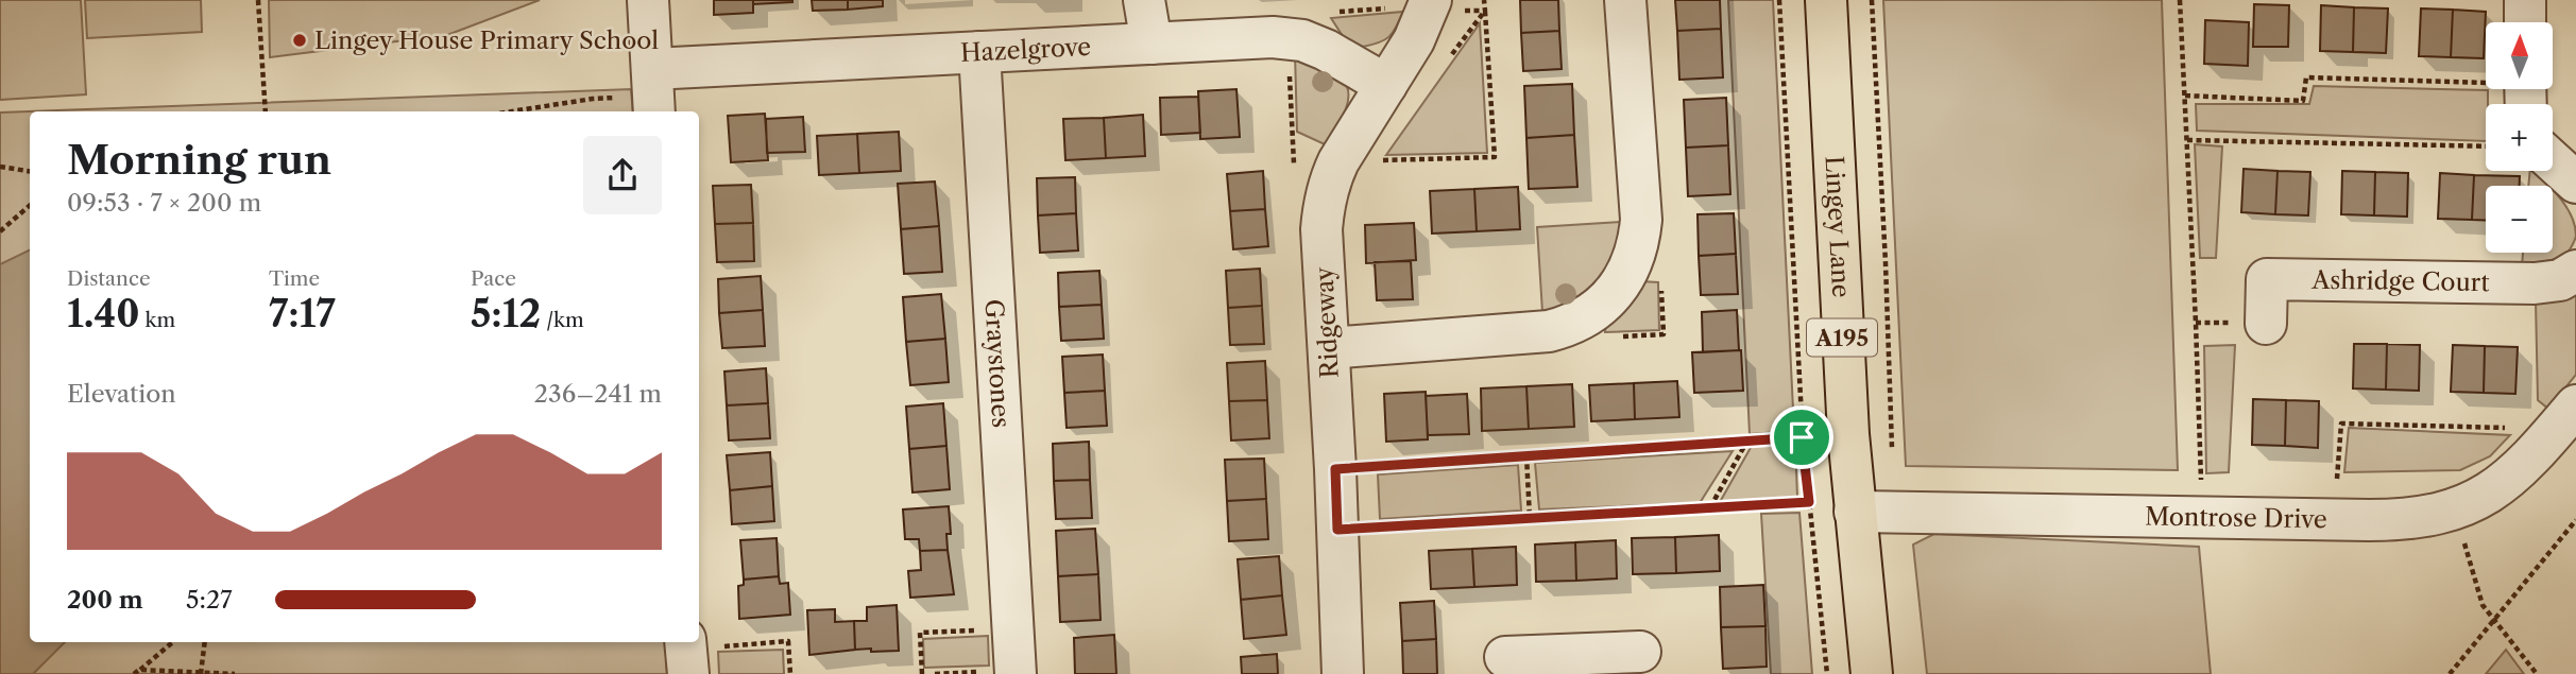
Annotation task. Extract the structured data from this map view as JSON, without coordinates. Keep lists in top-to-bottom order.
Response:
{
  "streets": {
    "main road": ["Lingey Lane", "A195"],
    "street": [
      "Hazelgrove",
      "Ashridge Court",
      "Ridgeway",
      "Graystones",
      "Montrose Drive"
    ]
  },
  "crossings": [
    ["Hazelgrove", "Ridgeway"],
    ["Hazelgrove", "Graystones"],
    ["Lingey Lane", "Montrose Drive"]
  ],
  "places": ["Lingey House Primary School"],
  "north": "top",
  "page": {
    "map_buttons": ["+", "−"],
    "heading": ["Morning run", "09:53 · 7 × 200 m"],
    "stats": [
      ["Distance", "1.40 km"],
      ["Time", "7:17"],
      ["Pace", "5:12 /km"]
    ],
    "chart": ["Elevation", "236–241 m"],
    "list": [
      {
        "name": "200 m",
        "note": "5:27"
      }
    ]
  }
}
